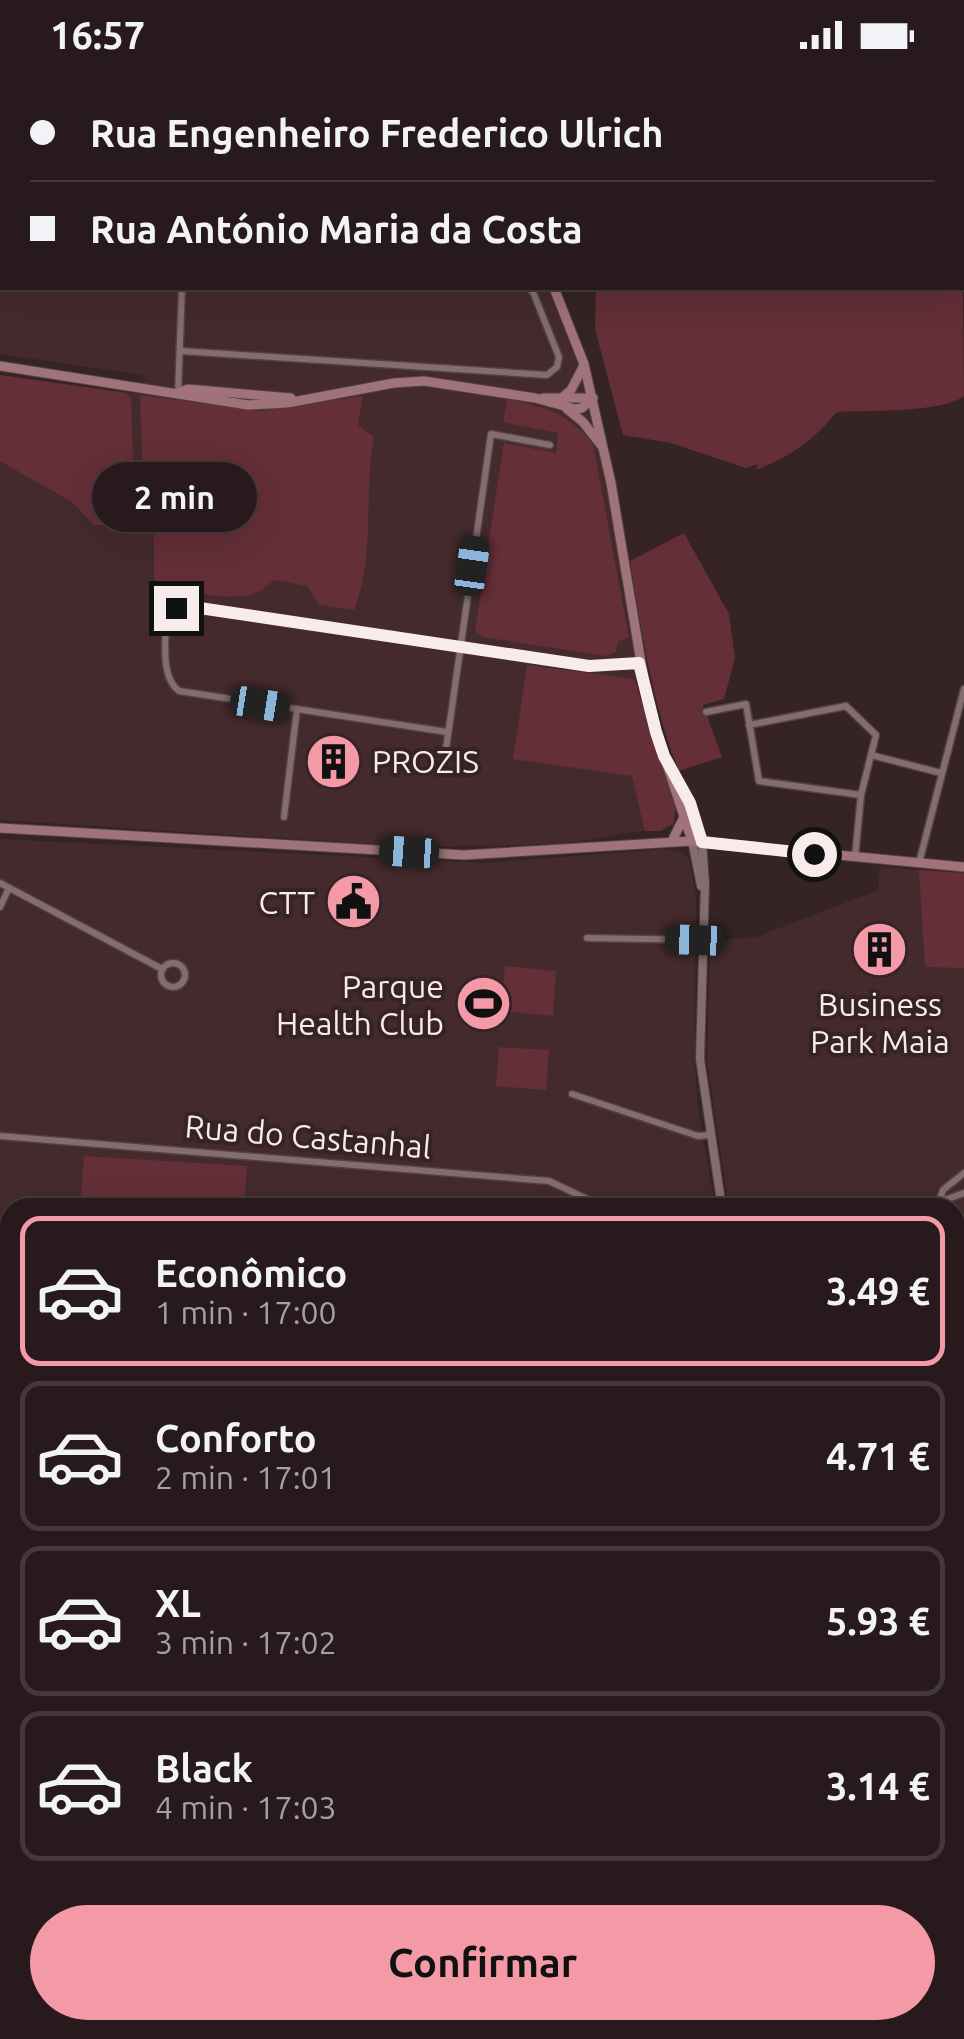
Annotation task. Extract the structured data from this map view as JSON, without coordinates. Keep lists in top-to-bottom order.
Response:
{
  "streets": {
    "street": ["Rua do Castanhal"]
  },
  "places": {
    "building": ["PROZIS", "Business Park Maia"],
    "public building": ["CTT"],
    "sports": ["Parque Health Club"]
  },
  "page": {
    "status": "16:57",
    "banner": ["Rua Engenheiro Frederico Ulrich", "Rua António Maria da Costa"],
    "bubble": "2 min",
    "list": [
      {
        "name": "Econômico",
        "note": "1 min · 17:00",
        "value": "3.49 €"
      },
      {
        "name": "Conforto",
        "note": "2 min · 17:01",
        "value": "4.71 €"
      },
      {
        "name": "XL",
        "note": "3 min · 17:02",
        "value": "5.93 €"
      },
      {
        "name": "Black",
        "note": "4 min · 17:03",
        "value": "3.14 €"
      }
    ],
    "buttons": "Confirmar"
  }
}
